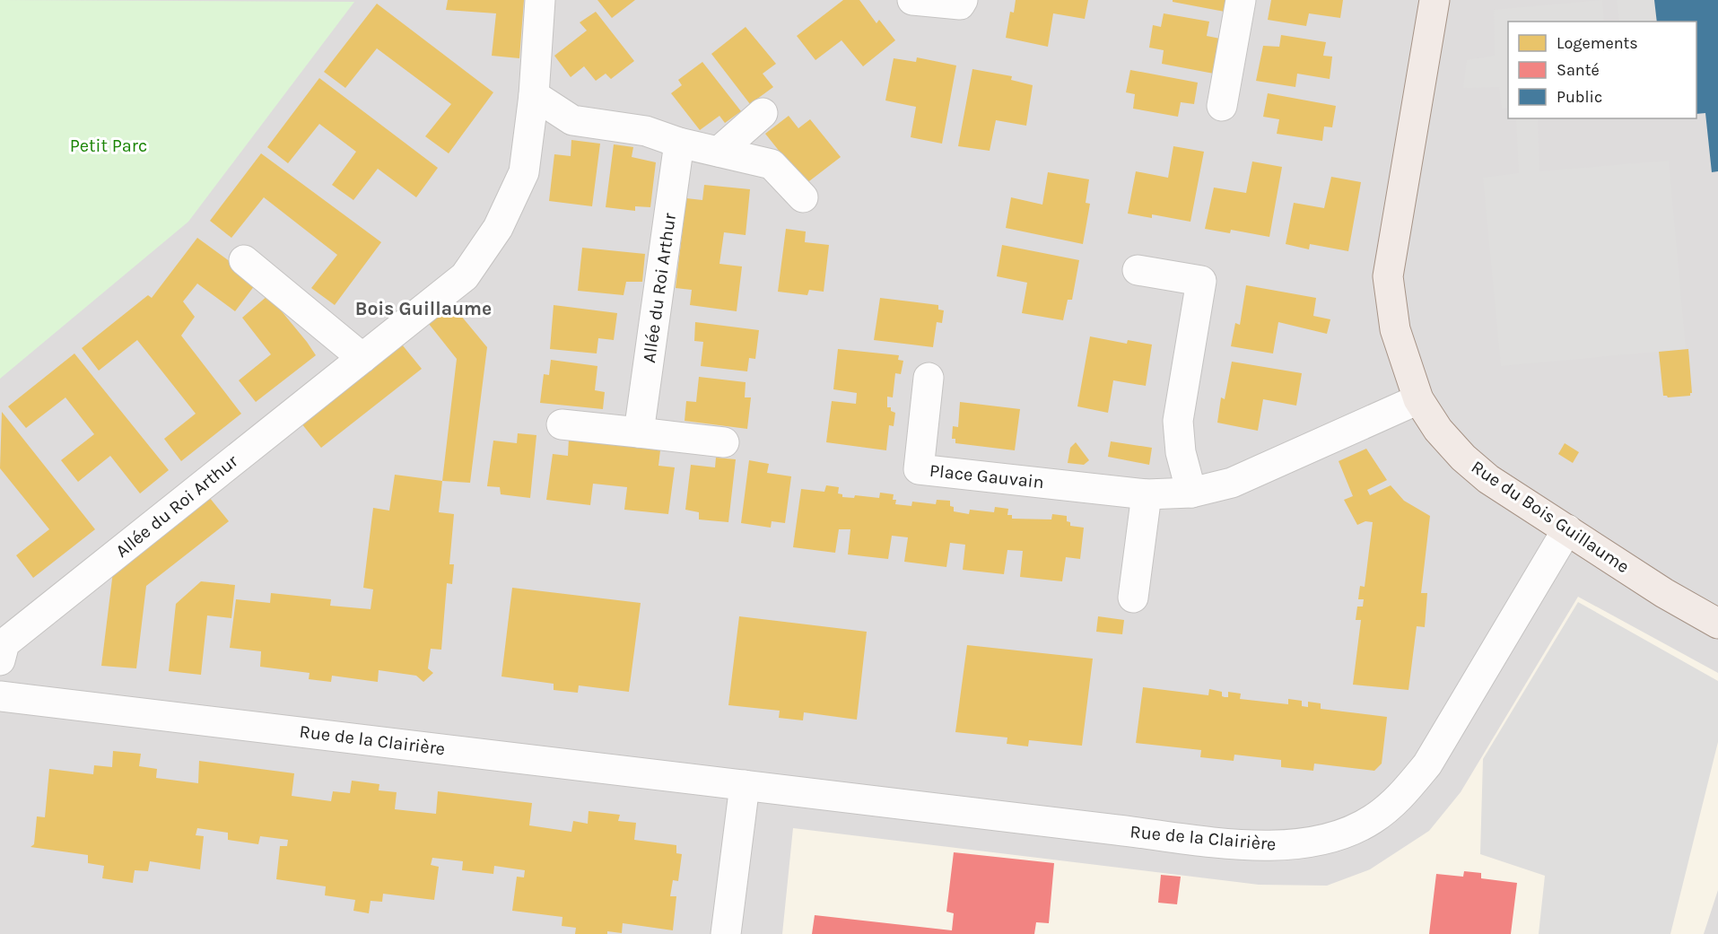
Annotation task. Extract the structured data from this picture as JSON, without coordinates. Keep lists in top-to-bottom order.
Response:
{
  "streets": {
    "main road": ["Rue du Bois Guillaume"],
    "street": ["Allée du Roi Arthur", "Place Gauvain", "Rue de la Clairière"]
  },
  "crossings": [
    ["Place Gauvain", "Rue du Bois Guillaume"],
    ["Rue du Bois Guillaume", "Rue de la Clairière"]
  ],
  "districts": ["Bois Guillaume"],
  "parks": ["Petit Parc"],
  "legend": ["Logements", "Santé", "Public"]
}
